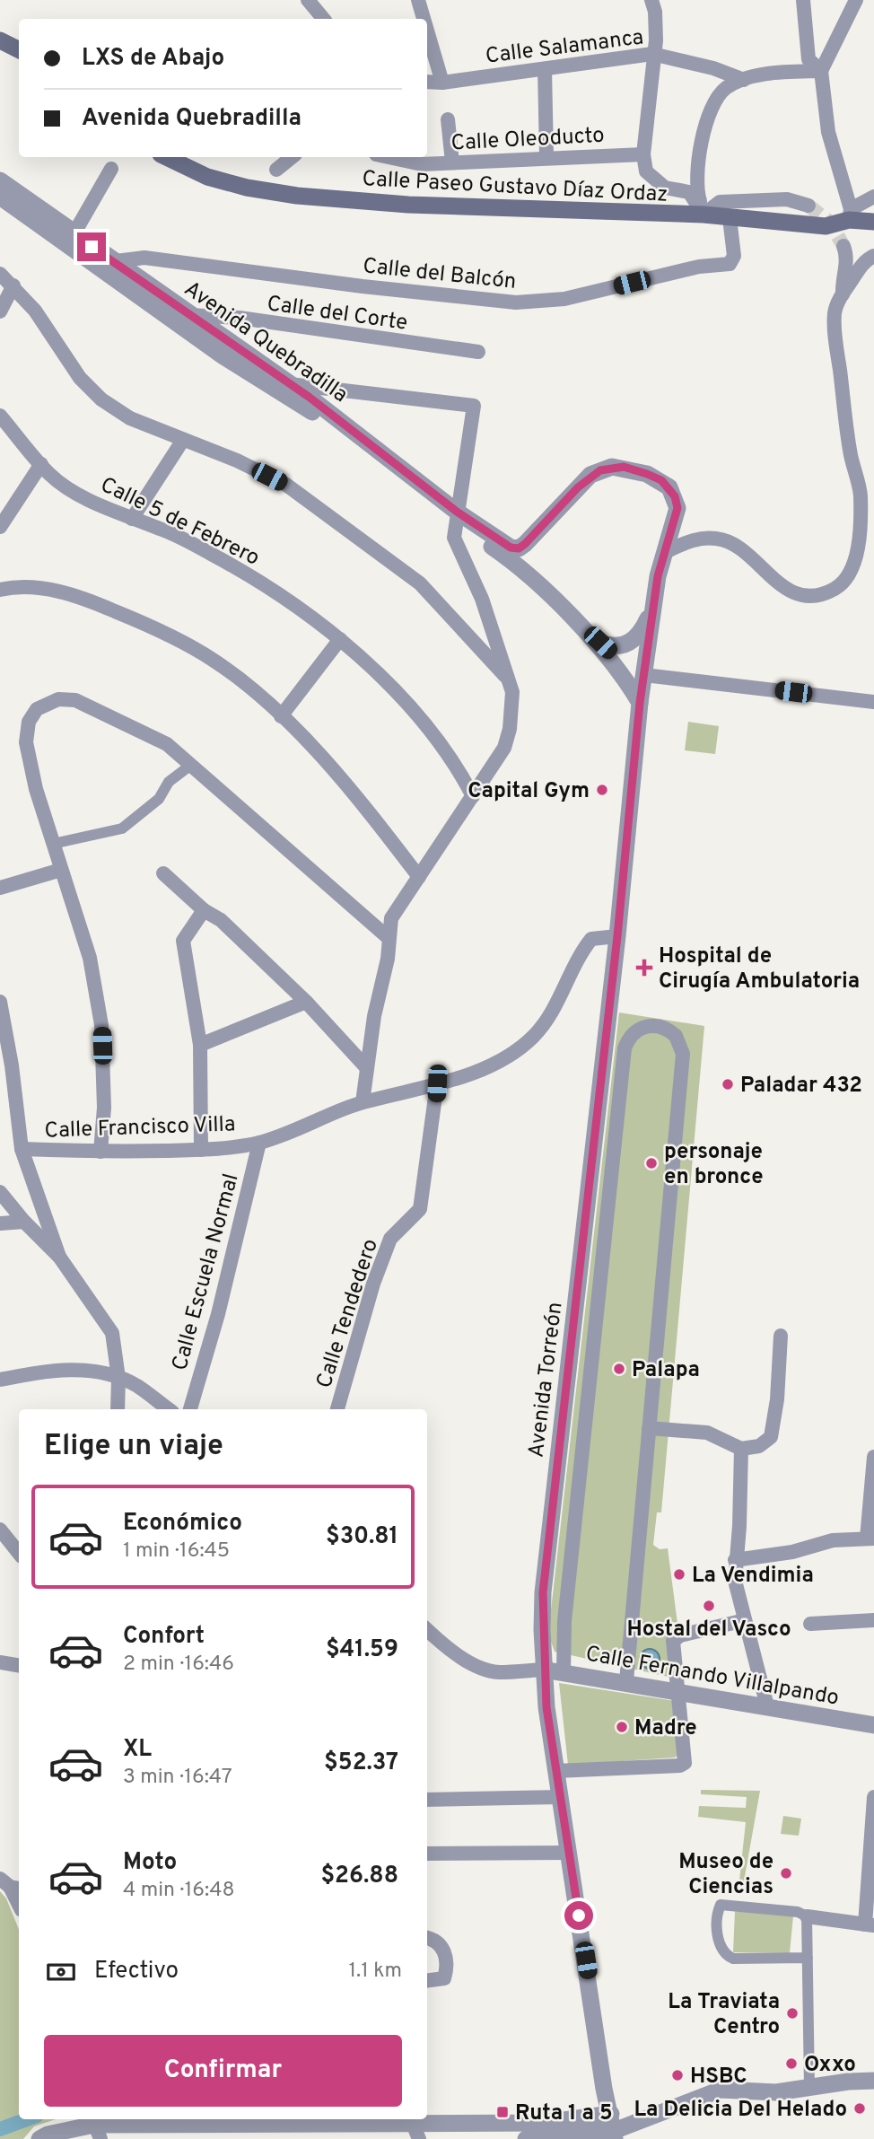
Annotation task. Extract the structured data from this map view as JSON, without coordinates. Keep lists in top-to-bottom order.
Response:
{
  "streets": {
    "main road": ["Calle Paseo Gustavo Díaz Ordaz"],
    "street": [
      "Calle Salamanca",
      "Calle Oleoducto",
      "Calle del Balcón",
      "Calle del Corte",
      "Avenida Quebradilla",
      "Calle 5 de Febrero",
      "Calle Francisco Villa",
      "Calle Escuela Normal",
      "Calle Tendedero",
      "Avenida Torreón",
      "Calle Fernando Villalpando"
    ]
  },
  "crossings": [
    ["Calle Paseo Gustavo Díaz Ordaz", "Calle del Balcón"],
    ["Calle del Balcón", "Avenida Quebradilla"],
    ["Calle del Corte", "Avenida Quebradilla"],
    ["Avenida Quebradilla", "Avenida Torreón"],
    ["Calle Francisco Villa", "Calle Escuela Normal"],
    ["Calle Francisco Villa", "Calle Tendedero"],
    ["Calle Francisco Villa", "Avenida Torreón"],
    ["Avenida Torreón", "Calle Fernando Villalpando"]
  ],
  "places": {
    "other": [
      "Capital Gym",
      "Paladar 432",
      "personaje en bronce",
      "Palapa",
      "La Vendimia",
      "Hostal del Vasco",
      "Madre",
      "Museo de Ciencias",
      "La Traviata Centro",
      "Oxxo",
      "HSBC",
      "La Delicia Del Helado"
    ],
    "health": ["Hospital de Cirugía Ambulatoria"],
    "transit": ["Ruta 1 a 5"]
  },
  "page": {
    "banner": ["LXS de Abajo", "Avenida Quebradilla"],
    "heading": "Elige un viaje",
    "list": [
      {
        "name": "Económico",
        "note": "1 min · 16:45",
        "value": "$30.81"
      },
      {
        "name": "Confort",
        "note": "2 min · 16:46",
        "value": "$41.59"
      },
      {
        "name": "XL",
        "note": "3 min · 16:47",
        "value": "$52.37"
      },
      {
        "name": "Moto",
        "note": "4 min · 16:48",
        "value": "$26.88"
      }
    ],
    "pay": ["Efectivo", "1.1 km"],
    "buttons": "Confirmar"
  }
}
